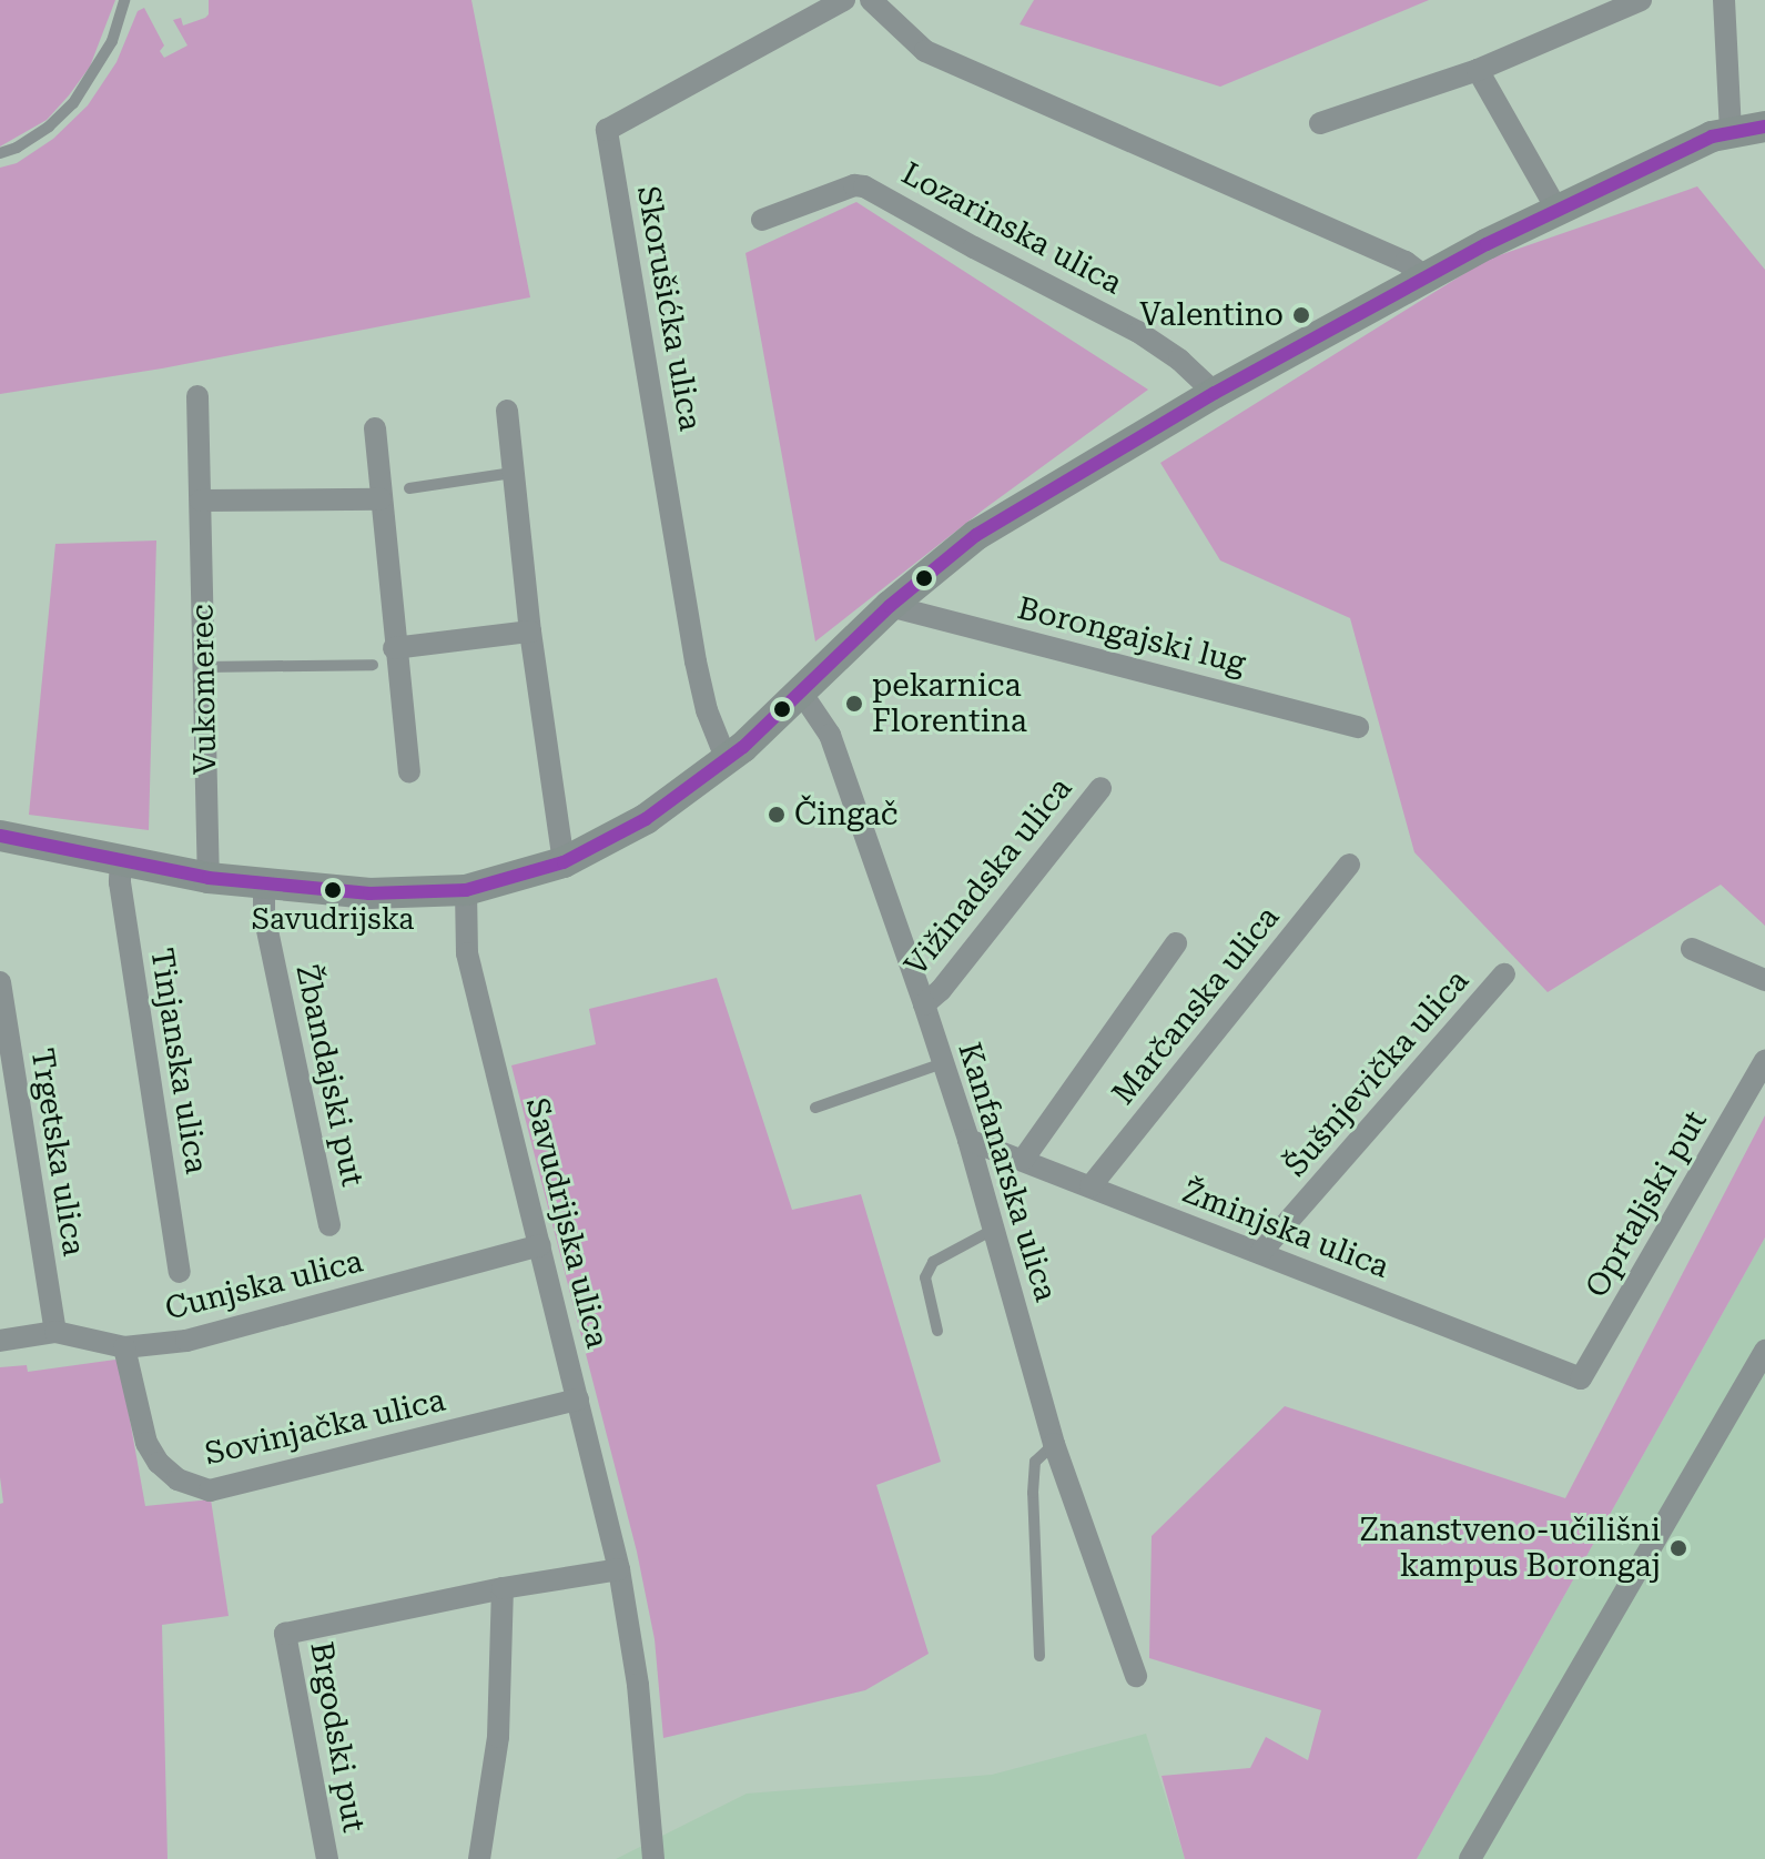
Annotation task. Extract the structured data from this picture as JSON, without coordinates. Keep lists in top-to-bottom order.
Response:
{
  "streets": {
    "street": [
      "Lozarinska ulica",
      "Skorušićka ulica",
      "Borongajski lug",
      "Vukomerec",
      "Vižinadska ulica",
      "Marčanska ulica",
      "Tinjanska ulica",
      "Šušnjevička ulica",
      "Žbandajski put",
      "Trgetska ulica",
      "Kanfanarska ulica",
      "Oprtaljski put",
      "Savudrijska ulica",
      "Žminjska ulica",
      "Cunjska ulica",
      "Sovinjačka ulica",
      "Brgodski put"
    ]
  },
  "crossings": [
    ["Vižinadska ulica", "Kanfanarska ulica"],
    ["Marčanska ulica", "Žminjska ulica"],
    ["Šušnjevička ulica", "Žminjska ulica"],
    ["Trgetska ulica", "Cunjska ulica"],
    ["Kanfanarska ulica", "Žminjska ulica"],
    ["Oprtaljski put", "Žminjska ulica"],
    ["Savudrijska ulica", "Cunjska ulica"],
    ["Savudrijska ulica", "Sovinjačka ulica"],
    ["Cunjska ulica", "Sovinjačka ulica"]
  ],
  "places": [
    "Valentino",
    "pekarnica Florentina",
    "Čingač",
    "Savudrijska",
    "Znanstveno-učilišni kampus Borongaj"
  ]
}
